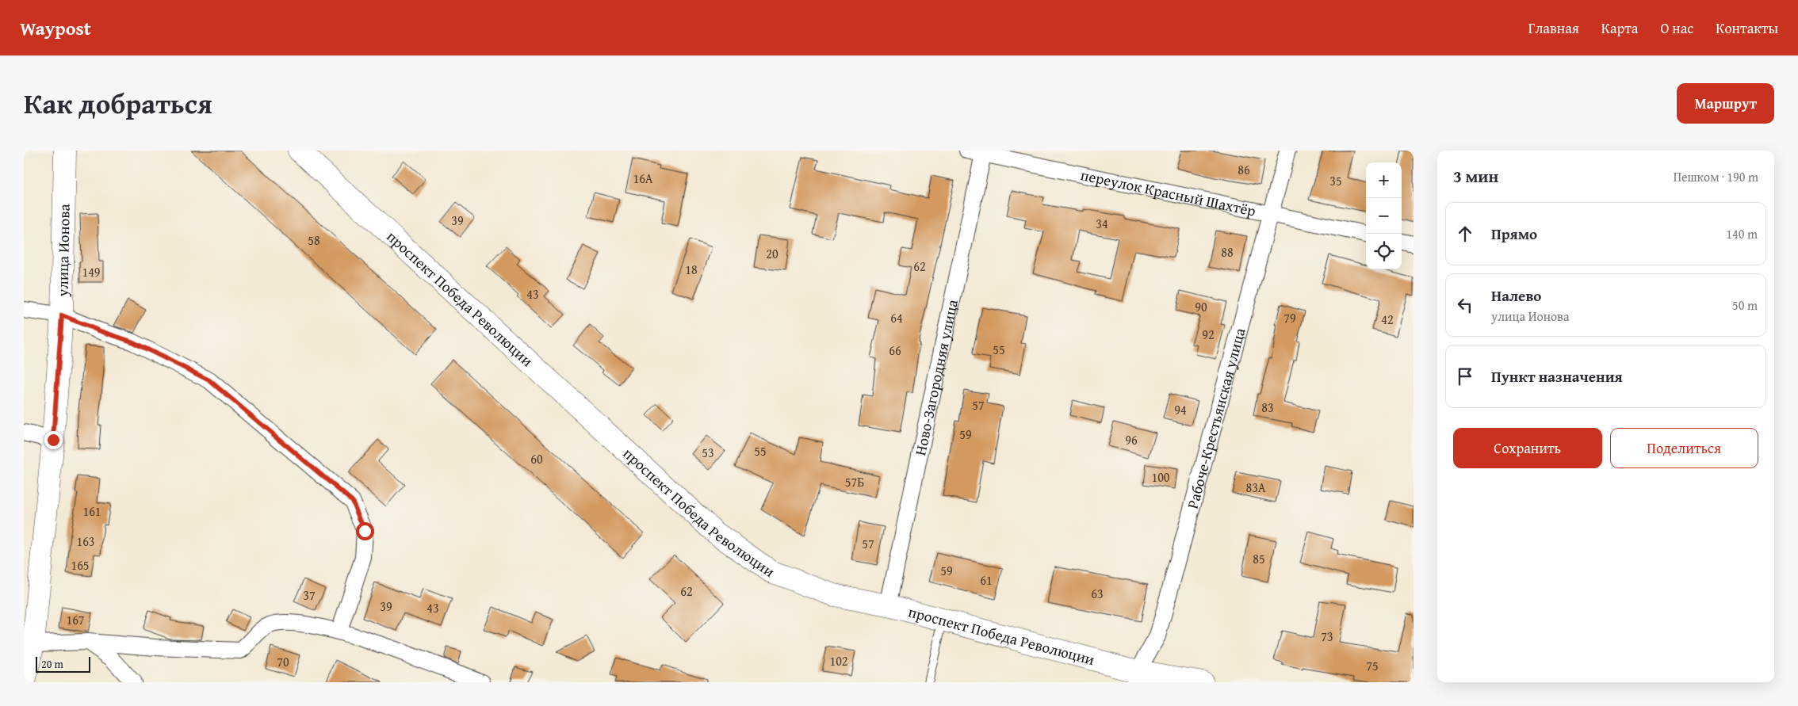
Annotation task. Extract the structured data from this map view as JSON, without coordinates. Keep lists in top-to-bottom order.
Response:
{
  "streets": {
    "main road": ["улица Ионова", "проспект Победа Революции"],
    "street": ["переулок Красный Шахтёр", "Ново-Загородняя улица", "Рабоче-Крестьянская улица"]
  },
  "crossings": [
    ["переулок Красный Шахтёр", "Ново-Загородняя улица"],
    ["переулок Красный Шахтёр", "Рабоче-Крестьянская улица"],
    ["проспект Победа Революции", "Ново-Загородняя улица"],
    ["проспект Победа Революции", "Рабоче-Крестьянская улица"]
  ],
  "house_numbers": [
    "86",
    "16А",
    "35",
    "39",
    "34",
    "58",
    "88",
    "20",
    "62",
    "18",
    "149",
    "43",
    "90",
    "64",
    "79",
    "42",
    "92",
    "55",
    "66",
    "57",
    "83",
    "94",
    "59",
    "96",
    "55",
    "53",
    "60",
    "100",
    "57Б",
    "83А",
    "161",
    "163",
    "57",
    "85",
    "165",
    "59",
    "61",
    "62",
    "63",
    "37",
    "39",
    "43",
    "167",
    "73",
    "102",
    "70",
    "75"
  ],
  "scale_bar": "20 m",
  "page": {
    "header": "Waypost",
    "nav": [
      "Главная",
      "Карта",
      "О нас",
      "Контакты"
    ],
    "title": "Как добраться",
    "buttons": [
      "Маршрут",
      ["Сохранить", "Поделиться"]
    ],
    "heading": ["3 мин", "Пешком · 190 m"],
    "map_buttons": ["+", "−"],
    "list": [
      ["Прямо", "140 m"],
      ["Налево", "улица Ионова", "50 m"],
      "Пункт назначения"
    ],
    "scale": "20 m"
  }
}
